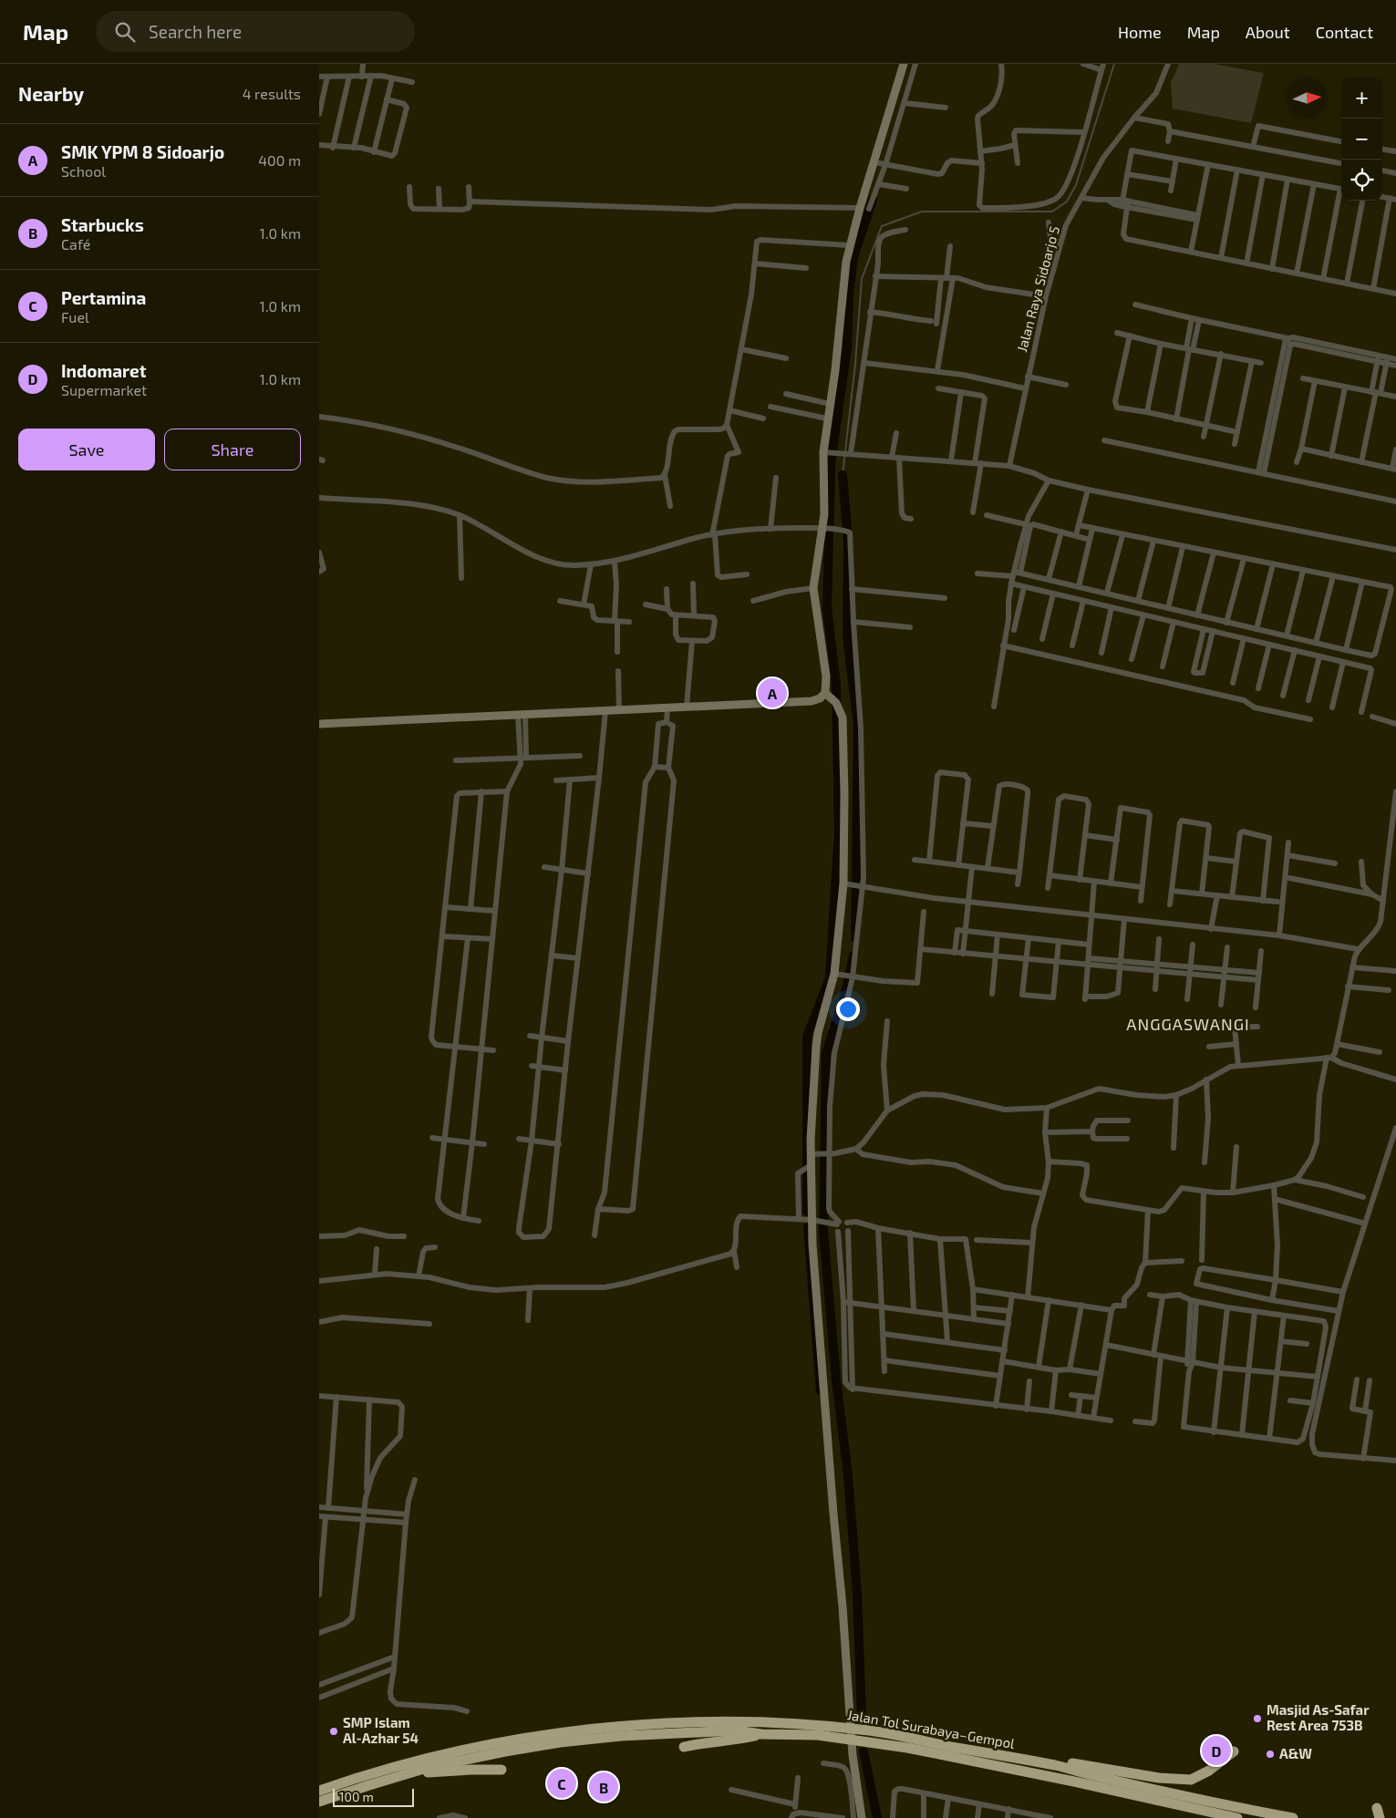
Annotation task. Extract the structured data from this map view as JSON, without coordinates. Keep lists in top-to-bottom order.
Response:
{
  "streets": {
    "highway": ["Jalan Tol Surabaya–Gempol"],
    "street": ["Jalan Raya Sidoarjo 5"]
  },
  "districts": ["ANGGASWANGI"],
  "places": ["Masjid As-Safar Rest Area 753B", "SMP Islam Al-Azhar 54", "A&W"],
  "scale_bar": "100 m",
  "north": "right",
  "page": {
    "header": "Map",
    "search": "Search here",
    "nav": [
      "Home",
      "Map",
      "About",
      "Contact"
    ],
    "heading": ["Nearby", "4 results"],
    "map_buttons": ["+", "−"],
    "list": [
      {
        "mark": "A",
        "name": "SMK YPM 8 Sidoarjo",
        "note": "School",
        "value": "400 m"
      },
      {
        "mark": "B",
        "name": "Starbucks",
        "note": "Café",
        "value": "1.0 km"
      },
      {
        "mark": "C",
        "name": "Pertamina",
        "note": "Fuel",
        "value": "1.0 km"
      },
      {
        "mark": "D",
        "name": "Indomaret",
        "note": "Supermarket",
        "value": "1.0 km"
      }
    ],
    "buttons": ["Save", "Share"],
    "pins": [
      "A",
      "D",
      "C",
      "B"
    ],
    "scale": "100 m"
  }
}
